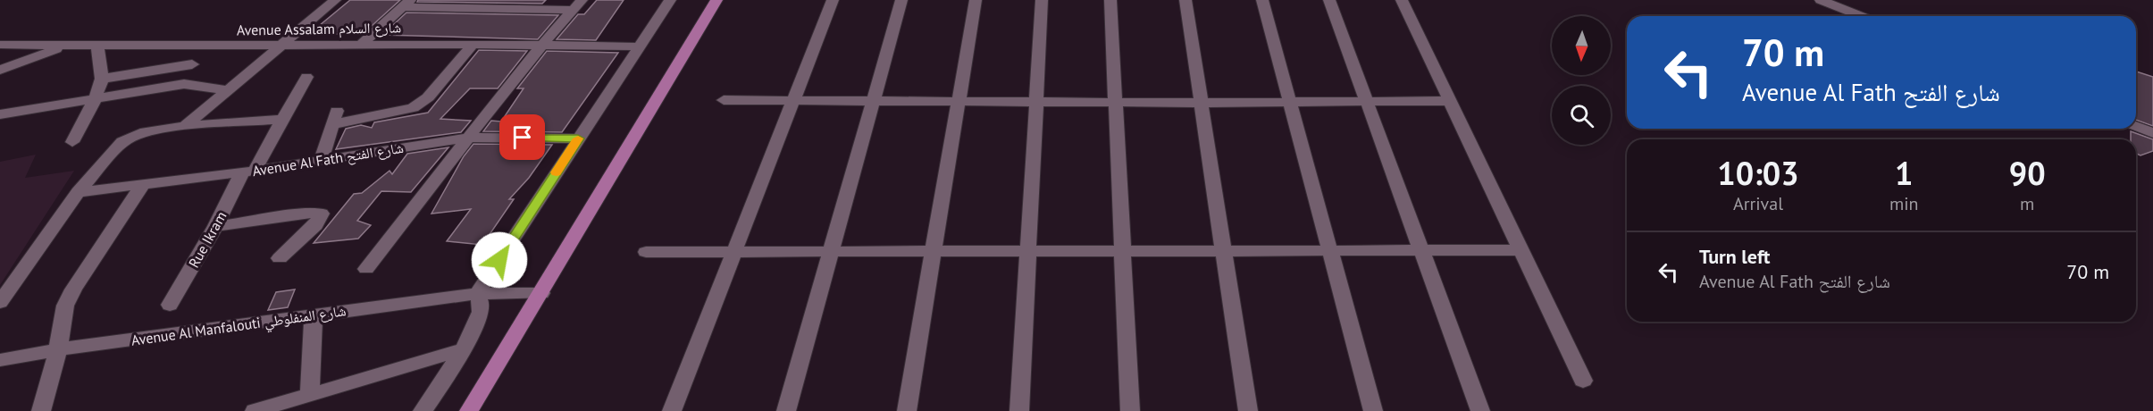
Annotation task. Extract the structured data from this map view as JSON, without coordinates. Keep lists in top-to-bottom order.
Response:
{
  "streets": {
    "street": [
      "Avenue Assalam شارع السلام",
      "Avenue Al Fath شارع الفتح",
      "Rue Ikram",
      "Avenue Al Manfalouti شارع المنفلوطي"
    ]
  },
  "crossings": [
    ["Avenue Al Fath شارع الفتح", "Rue Ikram"]
  ],
  "north": "bottom",
  "page": {
    "turn": ["70 m", "Avenue Al Fath شارع الفتح"],
    "eta": [
      "10:03",
      "Arrival",
      "1",
      "min",
      "90",
      "m"
    ],
    "list": [
      {
        "name": "Turn left",
        "note": "Avenue Al Fath شارع الفتح",
        "value": "70 m"
      }
    ]
  }
}
